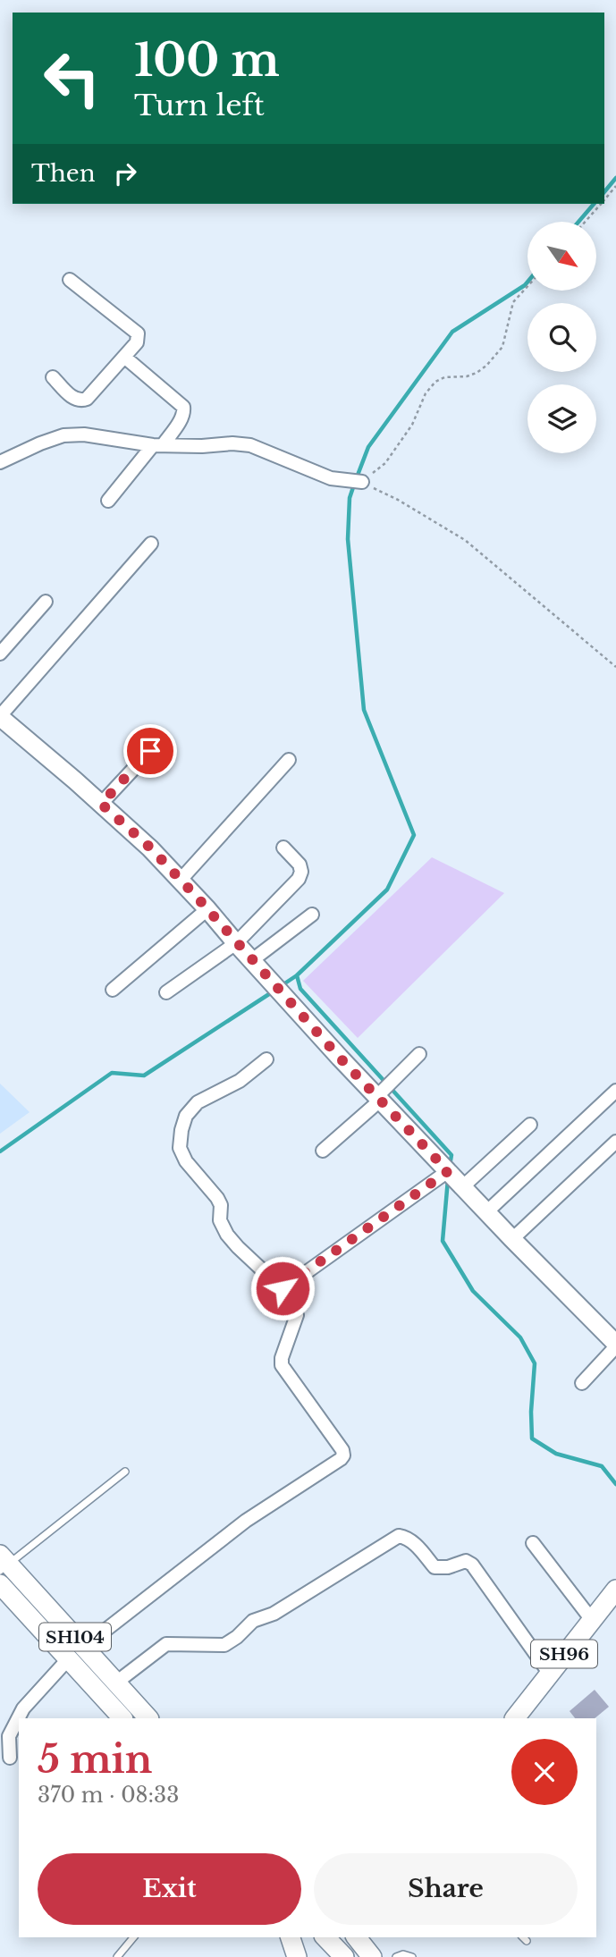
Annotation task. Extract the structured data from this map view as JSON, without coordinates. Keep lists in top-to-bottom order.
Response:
{
  "streets": {
    "main road": ["SH104", "SH96"]
  },
  "north": "bottom right",
  "page": {
    "turn": ["100 m", "Turn left"],
    "then": "Then",
    "heading": ["5 min", "370 m · 08:33"],
    "buttons": ["Exit", "Share"]
  }
}
